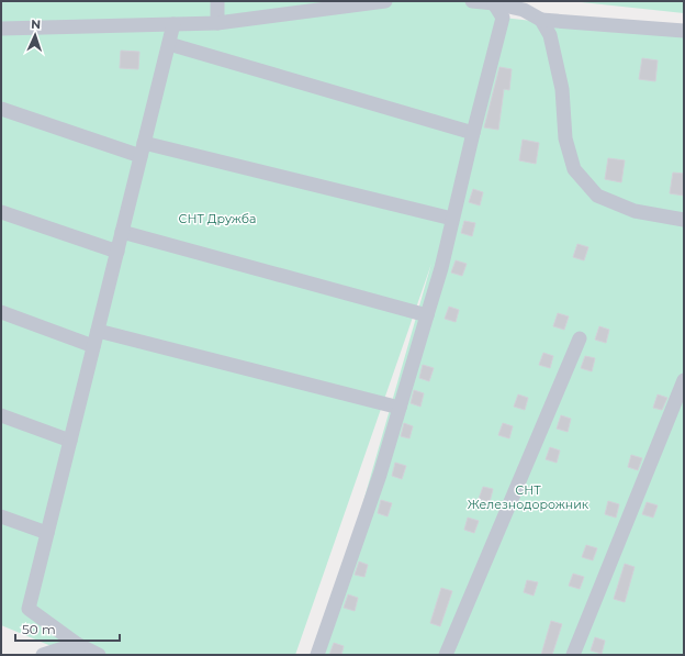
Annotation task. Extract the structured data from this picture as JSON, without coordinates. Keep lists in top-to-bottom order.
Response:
{
  "parks": ["СНТ Дружба", "СНТ Железнодорожник"],
  "scale_bar": "50 m",
  "north": "top"
}
